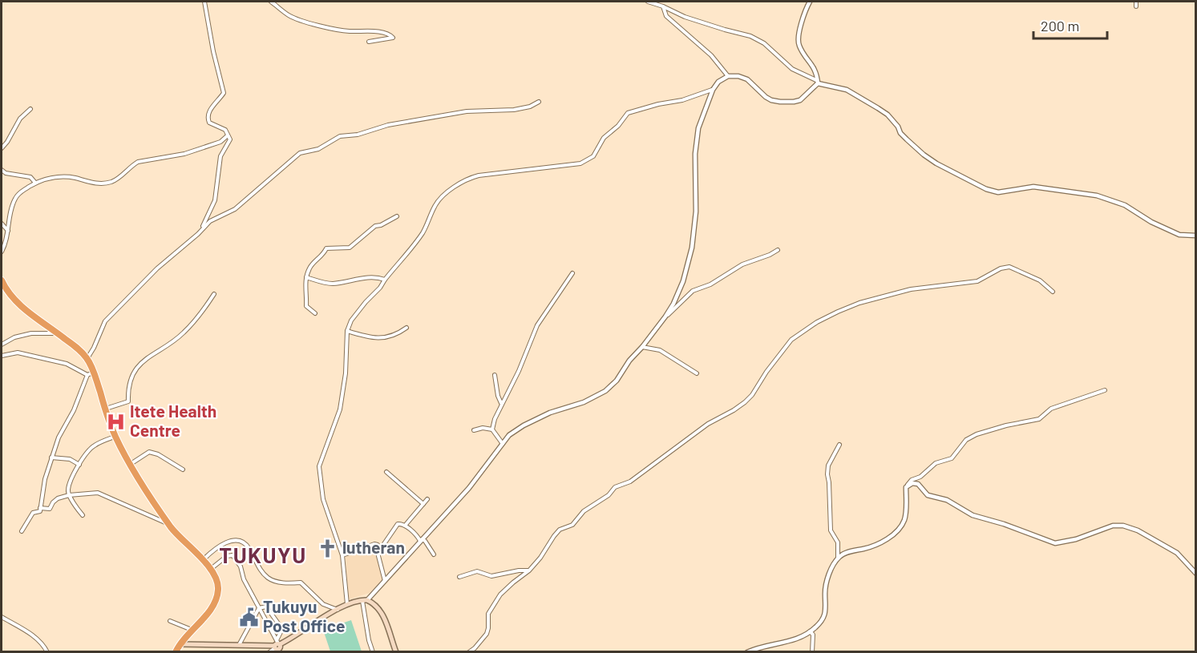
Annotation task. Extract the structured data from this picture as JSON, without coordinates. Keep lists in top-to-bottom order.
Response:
{
  "districts": ["TUKUYU"],
  "places": {
    "hospital": ["Itete Health Centre"],
    "church": ["lutheran"],
    "public building": ["Tukuyu Post Office"]
  },
  "scale_bar": "200 m"
}
